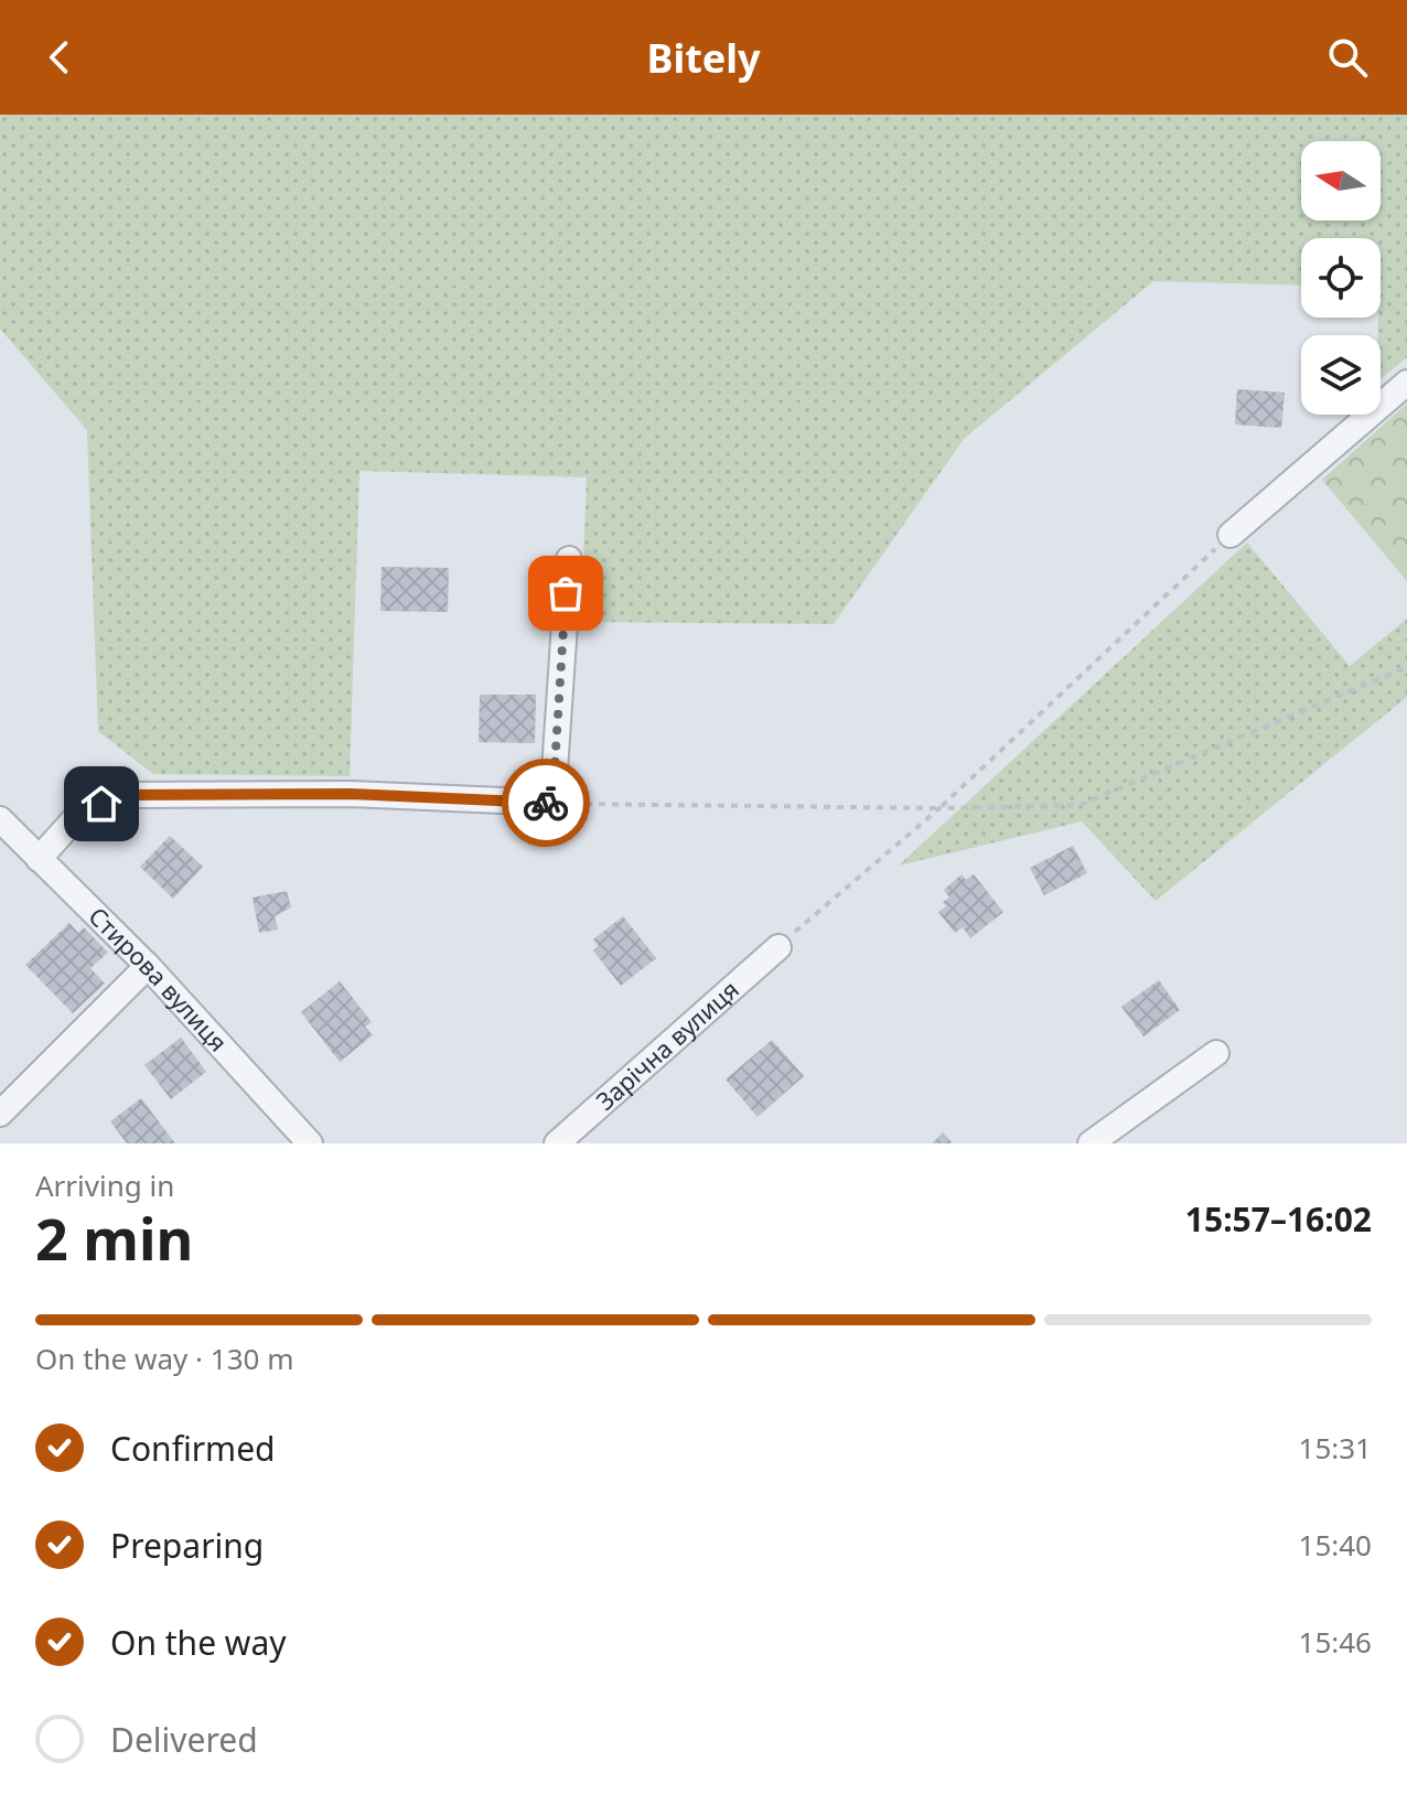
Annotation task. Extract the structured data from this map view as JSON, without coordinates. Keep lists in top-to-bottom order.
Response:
{
  "streets": {
    "street": ["Стирова вулиця", "Зарічна вулиця"]
  },
  "north": "left",
  "page": {
    "header": "Bitely",
    "heading": ["2 min", "Arriving in", "15:57–16:02"],
    "bar": "On the way · 130 m",
    "list": [
      ["Confirmed", "15:31"],
      ["Preparing", "15:40"],
      ["On the way", "15:46"],
      "Delivered"
    ]
  }
}
